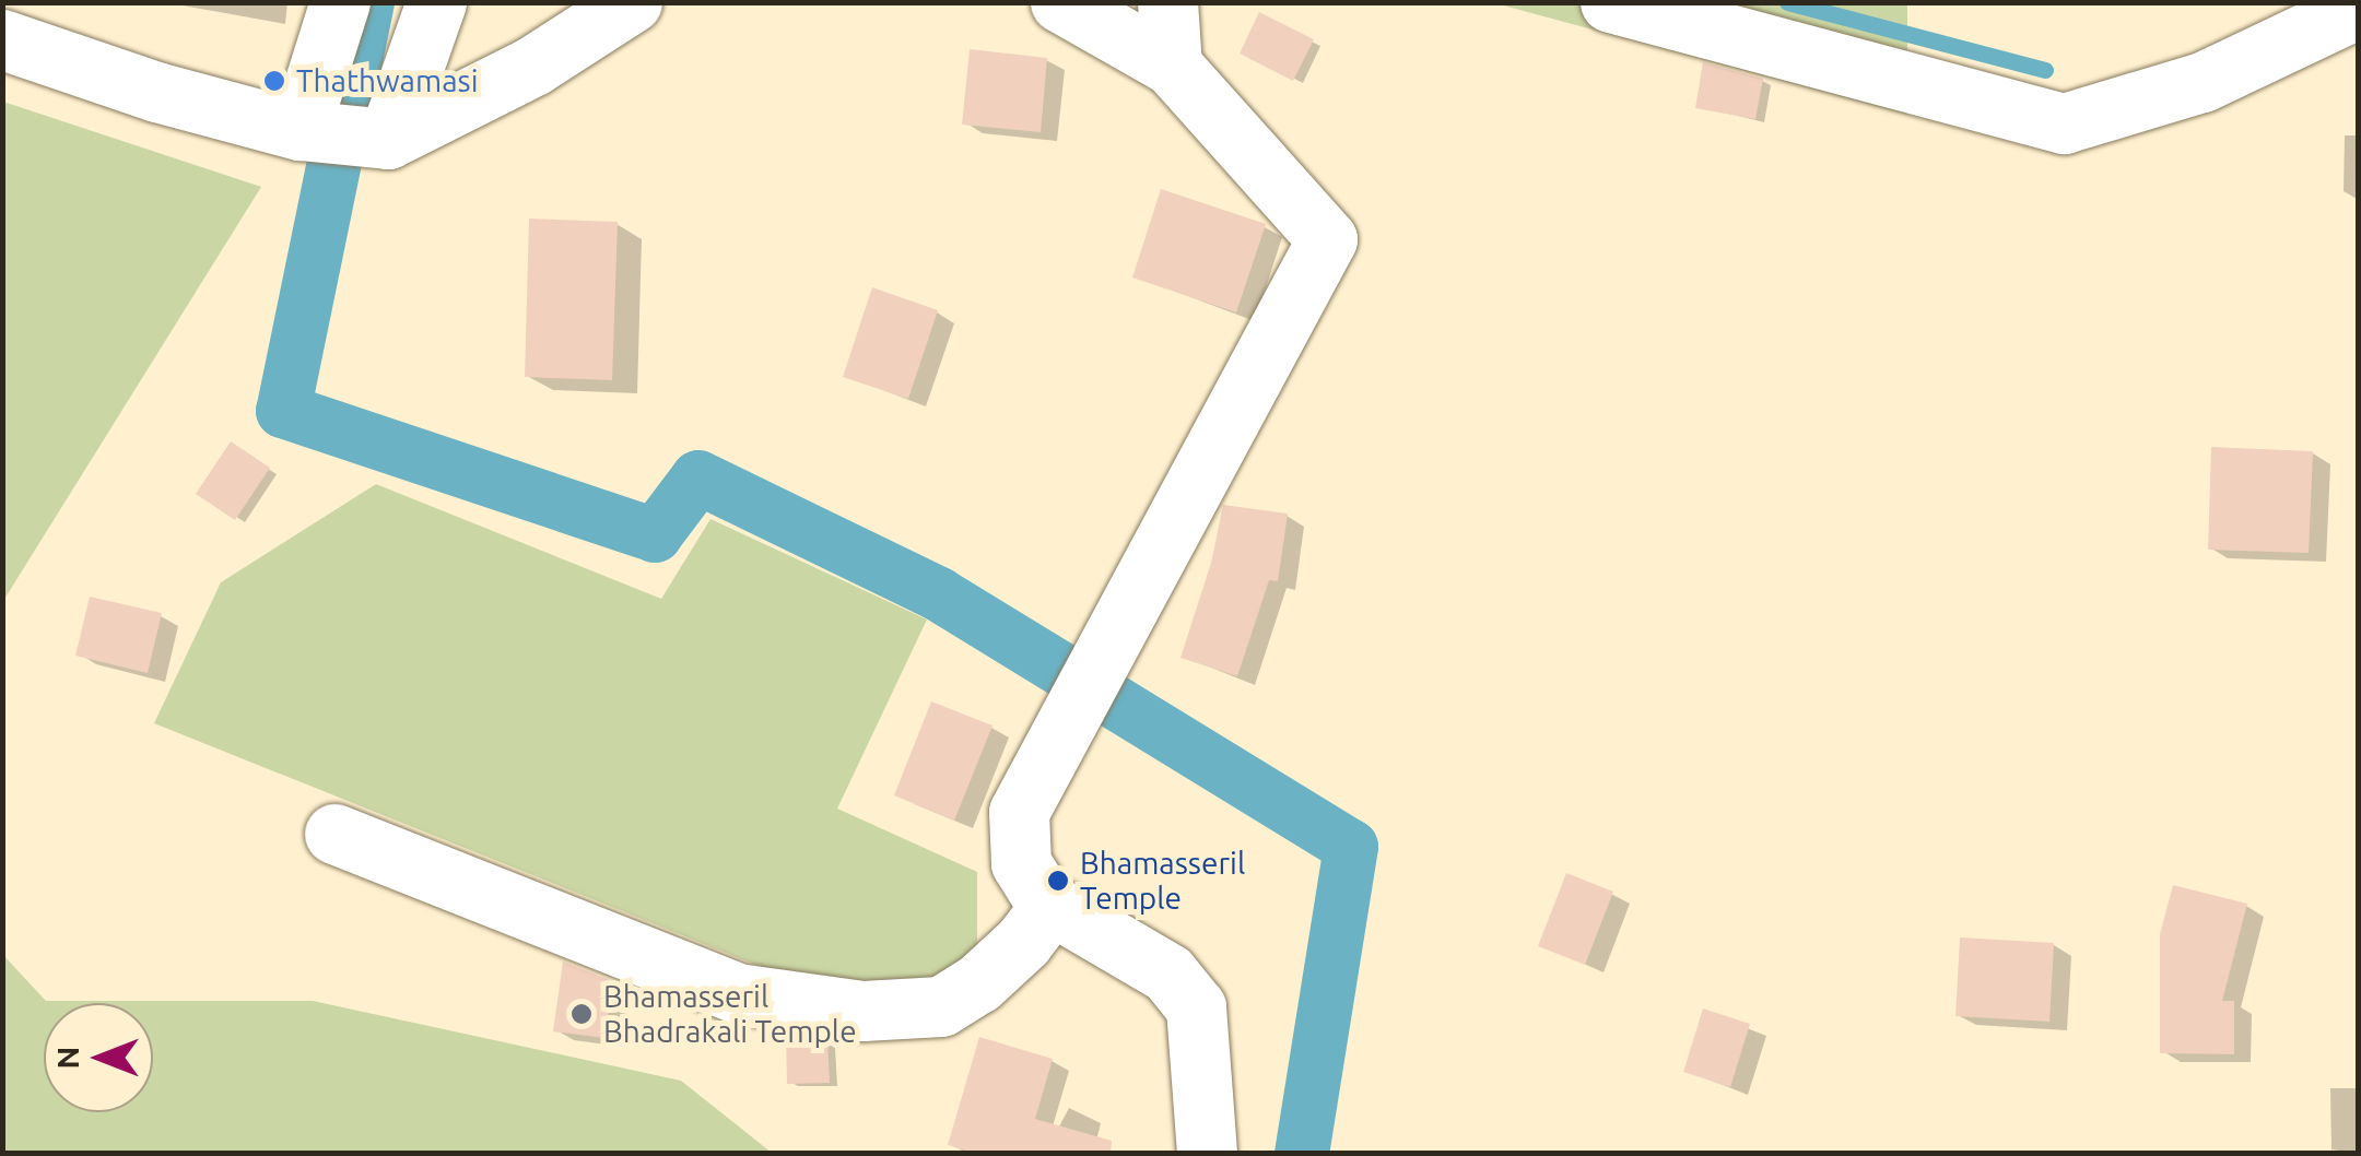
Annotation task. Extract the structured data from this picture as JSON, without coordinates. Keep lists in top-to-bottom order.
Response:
{
  "places": ["Thathwamasi", "Bhamasseril Temple", "Bhamasseril Bhadrakali Temple"],
  "north": "left"
}
